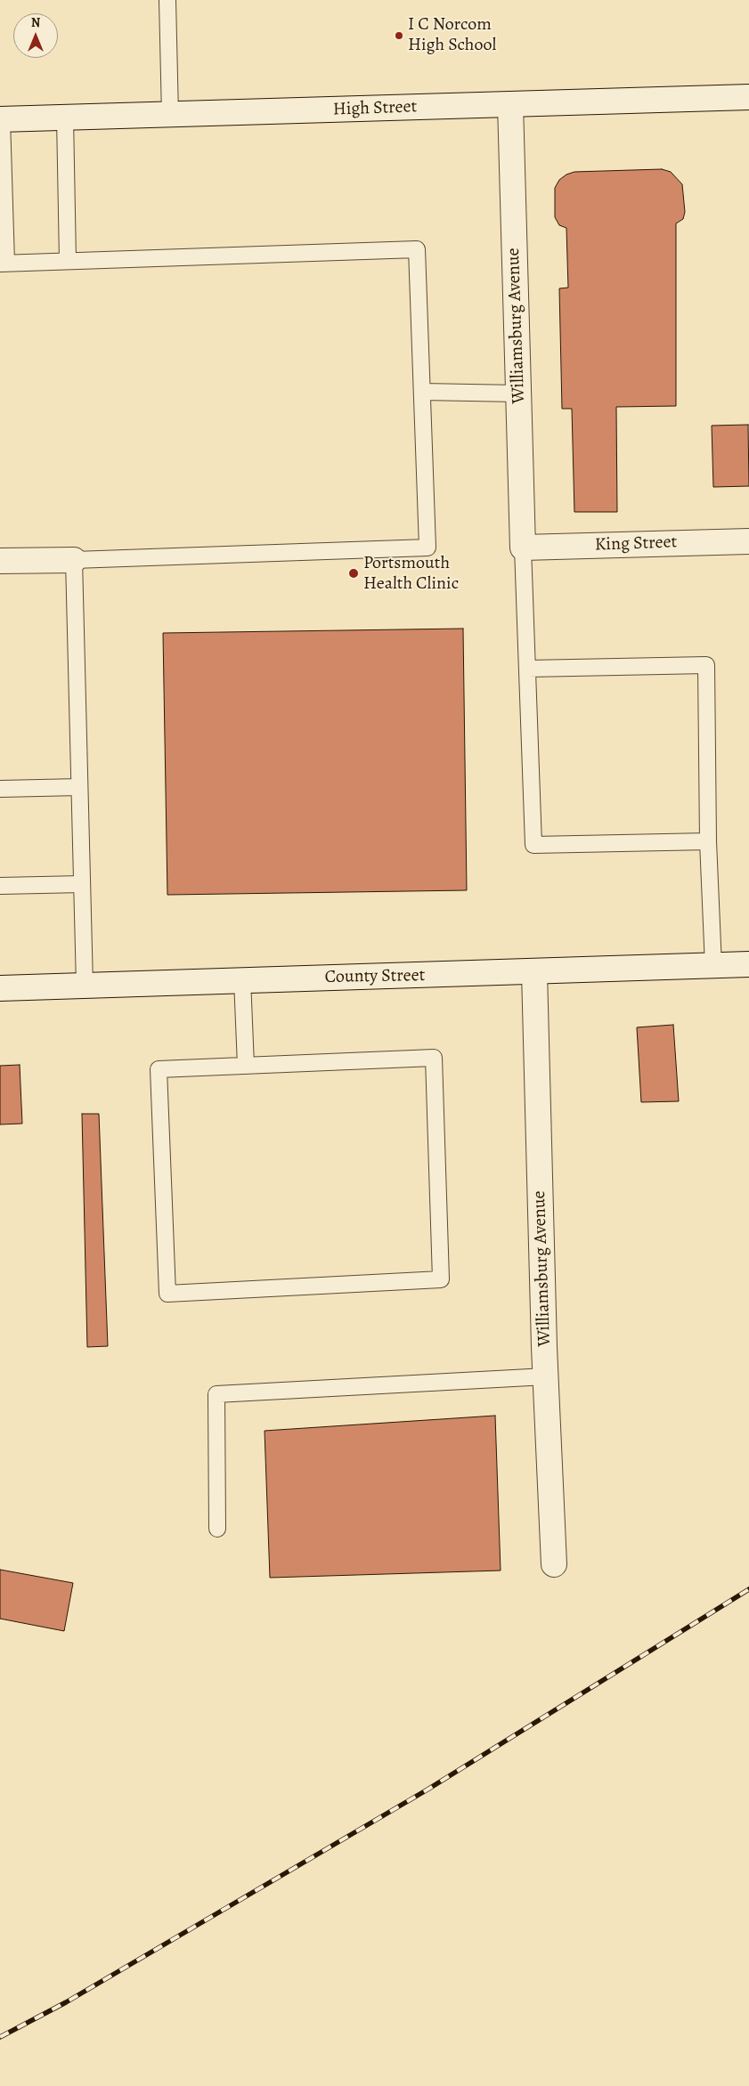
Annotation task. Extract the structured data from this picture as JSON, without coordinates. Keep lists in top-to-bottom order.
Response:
{
  "streets": {
    "street": [
      "High Street",
      "Williamsburg Avenue",
      "King Street",
      "County Street"
    ]
  },
  "crossings": [
    ["High Street", "Williamsburg Avenue"],
    ["Williamsburg Avenue", "King Street"],
    ["Williamsburg Avenue", "County Street"]
  ],
  "places": ["I C Norcom High School", "Portsmouth Health Clinic"],
  "north": "top"
}
